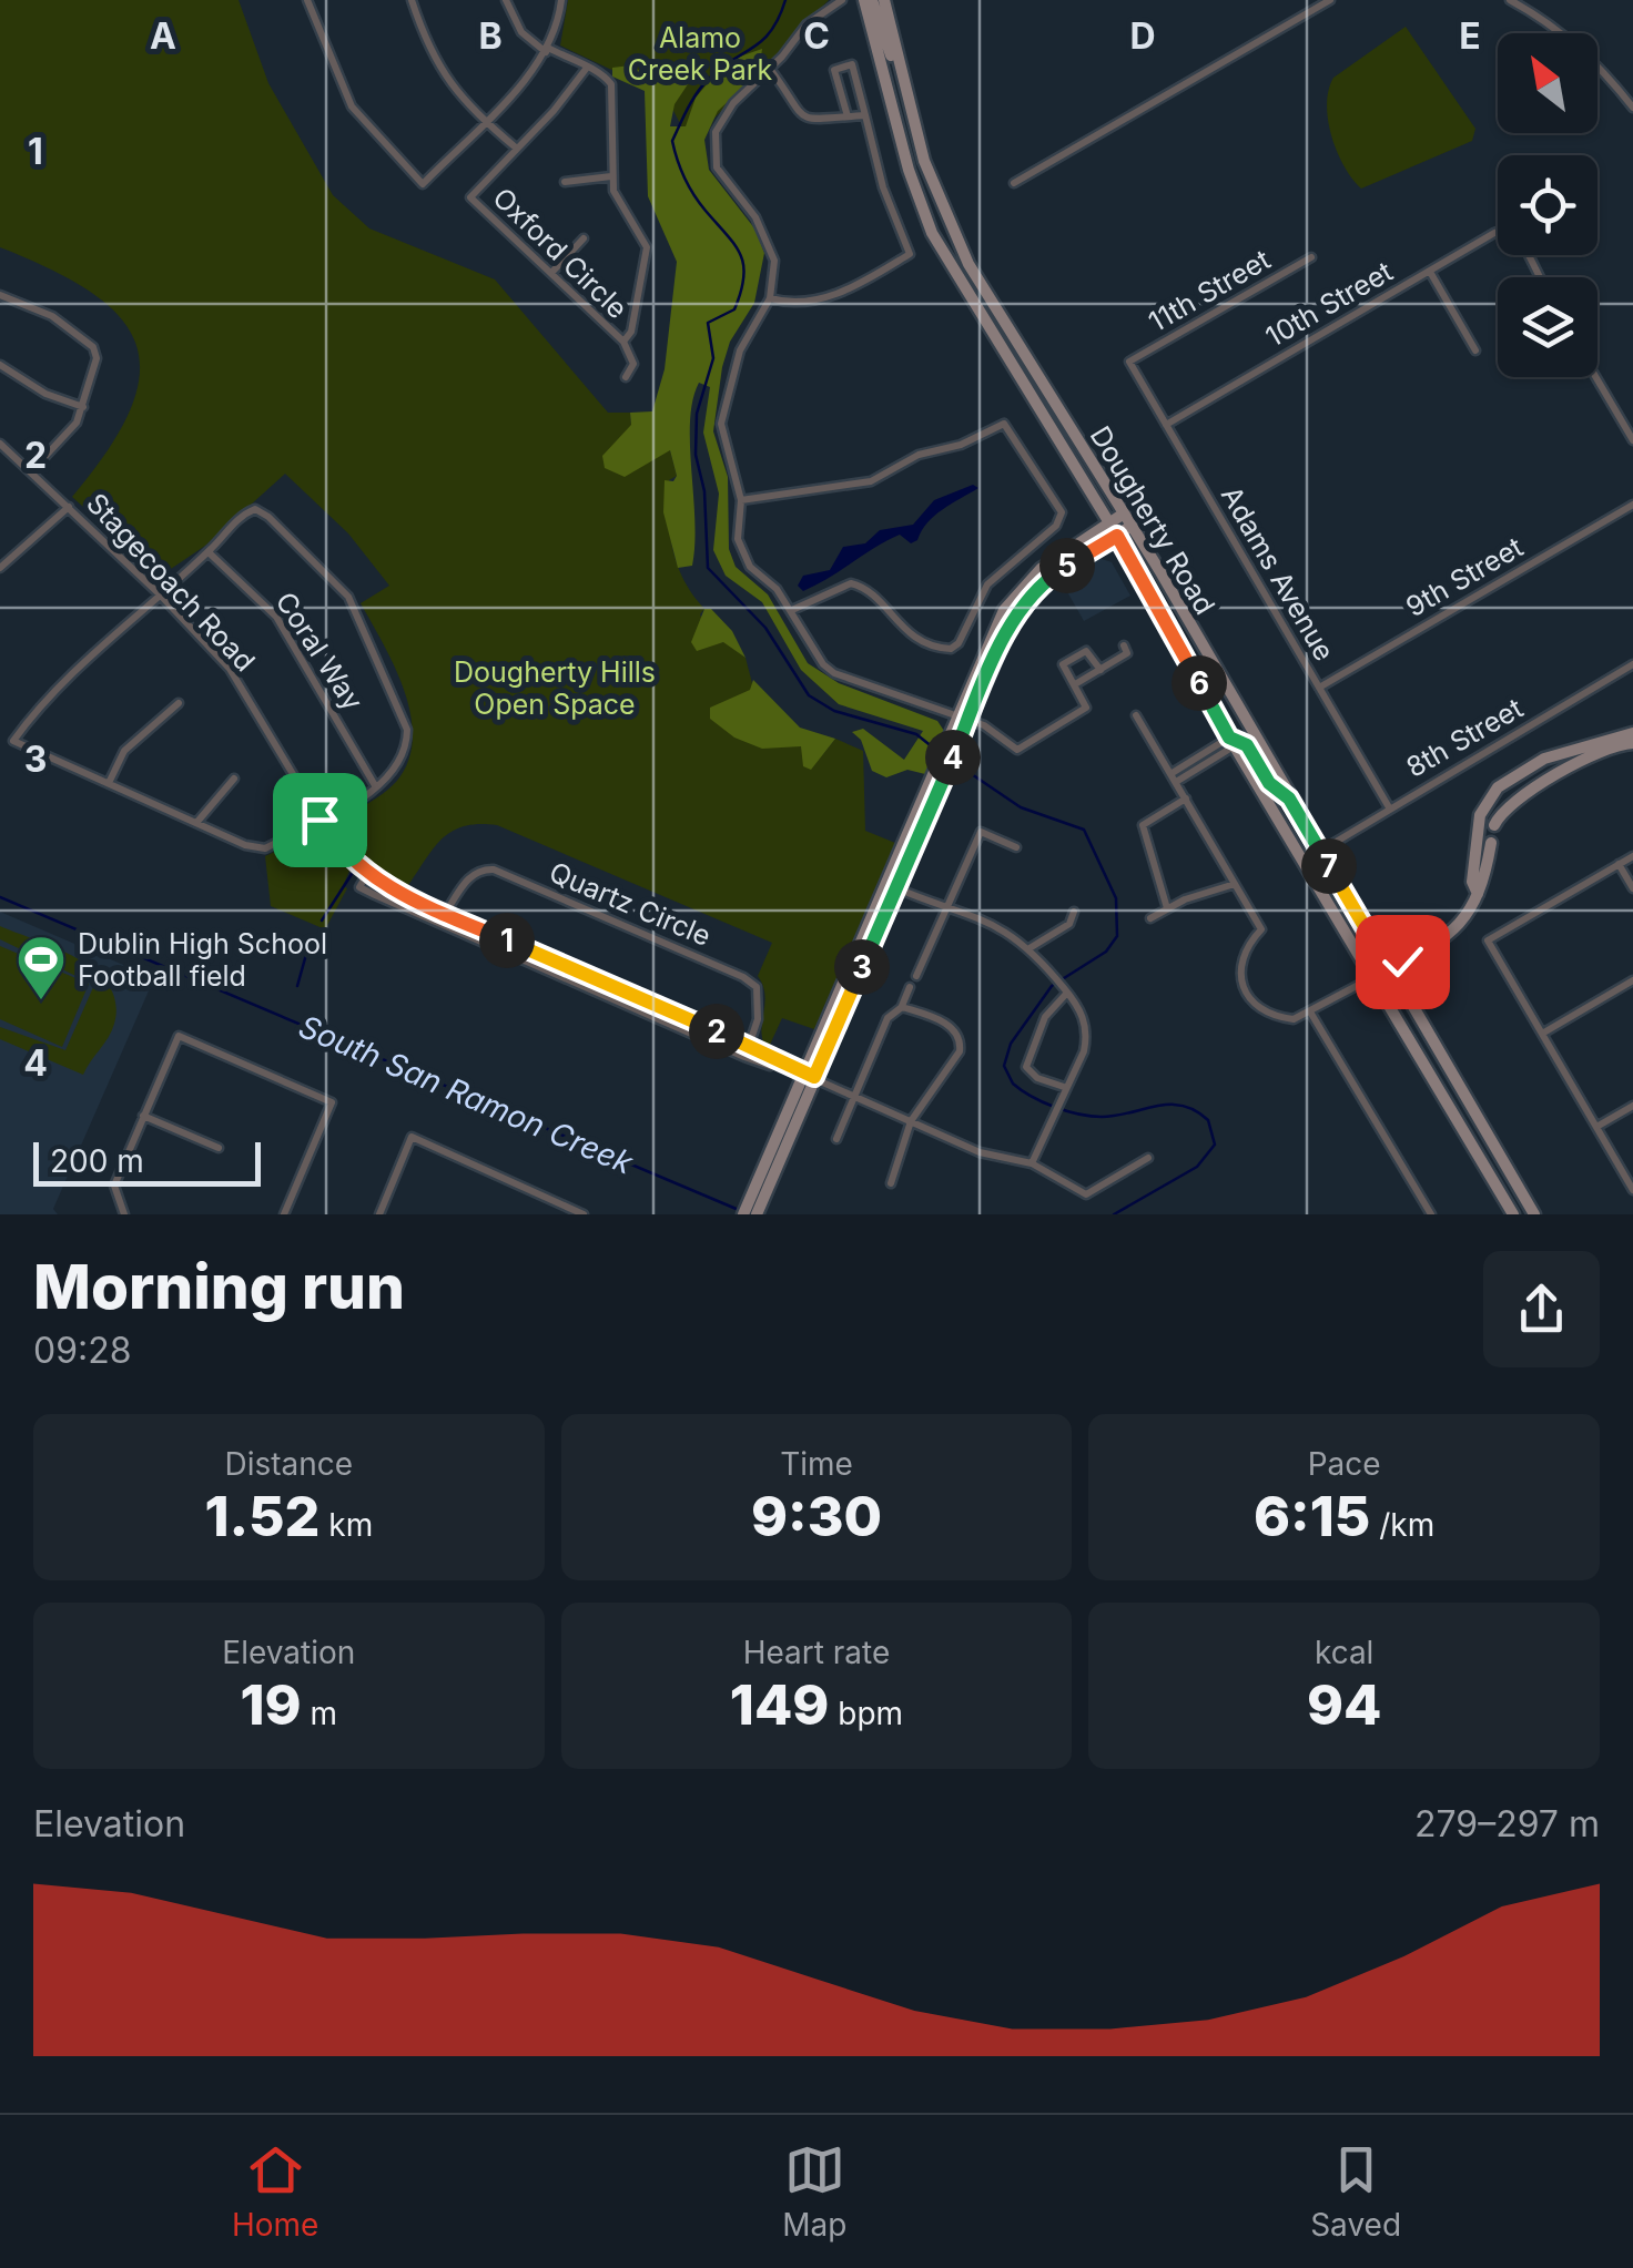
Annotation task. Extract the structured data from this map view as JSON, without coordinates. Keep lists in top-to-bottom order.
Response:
{
  "streets": {
    "main road": ["Dougherty Road"],
    "street": [
      "Oxford Circle",
      "11th Street",
      "10th Street",
      "Adams Avenue",
      "9th Street",
      "Stagecoach Road",
      "Coral Way",
      "8th Street",
      "Quartz Circle"
    ]
  },
  "crossings": [
    ["11th Street", "Adams Avenue"],
    ["10th Street", "Adams Avenue"],
    ["Dougherty Road", "8th Street"],
    ["Adams Avenue", "9th Street"],
    ["Adams Avenue", "8th Street"],
    ["Stagecoach Road", "Quartz Circle"]
  ],
  "water": ["South San Ramon Creek"],
  "parks": ["Alamo Creek Park", "Dougherty Hills Open Space"],
  "places": {
    "sports": ["Dublin High School Football field"]
  },
  "scale_bar": "200 m",
  "north": "top left",
  "page": {
    "pins": [
      "5",
      "6",
      "4",
      "7",
      "1",
      "3",
      "2"
    ],
    "scale": "200 m",
    "heading": ["Morning run", "09:28"],
    "stats": [
      ["Distance", "1.52 km"],
      ["Time", "9:30"],
      ["Pace", "6:15 /km"],
      ["Elevation", "19 m"],
      ["Heart rate", "149 bpm"],
      ["kcal", "94"]
    ],
    "chart": ["Elevation", "279–297 m"],
    "tabs": ["Home", "Map", "Saved"]
  },
  "grid": {
    "columns": [
      "A",
      "B",
      "C",
      "D",
      "E"
    ],
    "rows": [
      "1",
      "2",
      "3",
      "4"
    ]
  }
}
